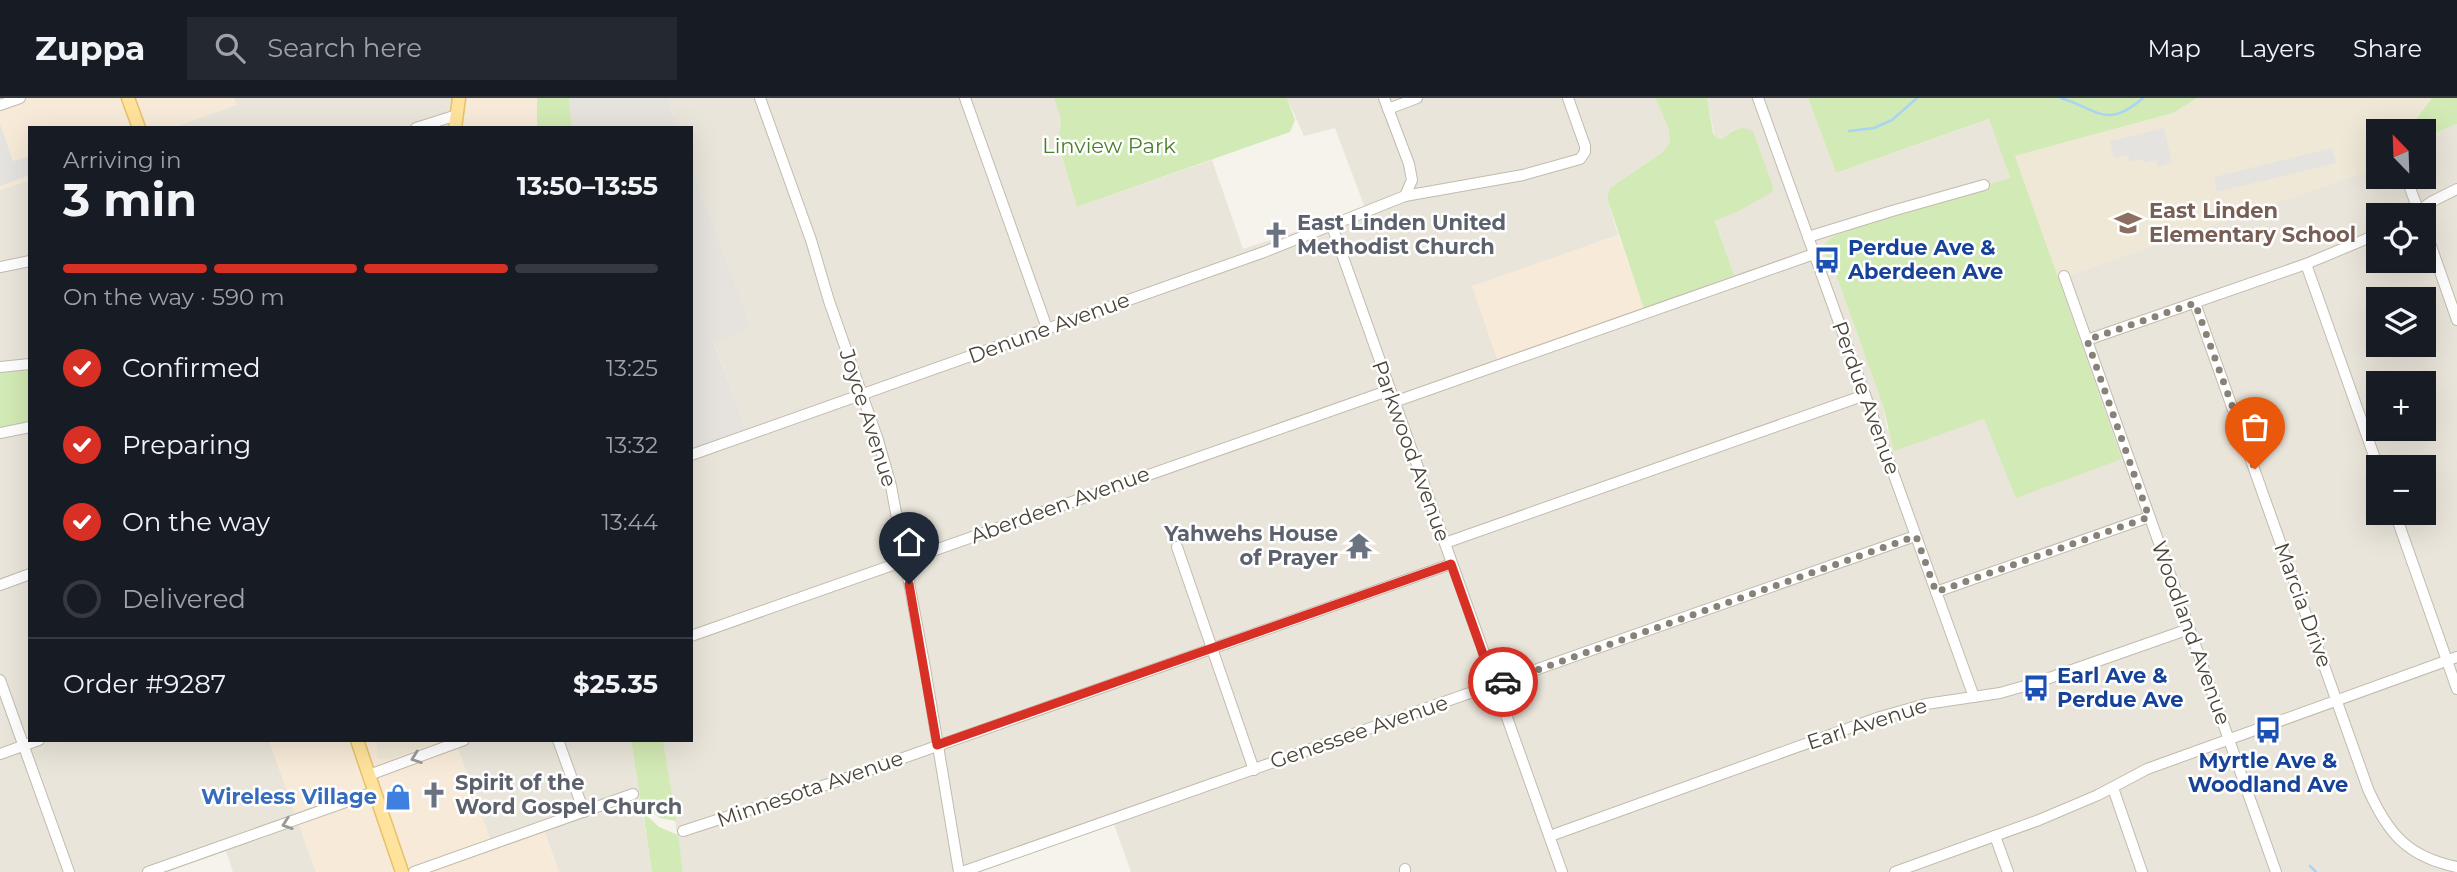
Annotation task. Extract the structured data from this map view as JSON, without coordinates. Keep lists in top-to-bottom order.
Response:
{
  "streets": {
    "street": [
      "Denune Avenue",
      "Perdue Avenue",
      "Joyce Avenue",
      "Parkwood Avenue",
      "Aberdeen Avenue",
      "Marcia Drive",
      "Woodland Avenue",
      "Earl Avenue",
      "Genessee Avenue",
      "Minnesota Avenue"
    ]
  },
  "crossings": [
    ["Denune Avenue", "Joyce Avenue"],
    ["Denune Avenue", "Parkwood Avenue"],
    ["Perdue Avenue", "Earl Avenue"],
    ["Perdue Avenue", "Genessee Avenue"],
    ["Joyce Avenue", "Aberdeen Avenue"],
    ["Joyce Avenue", "Genessee Avenue"],
    ["Joyce Avenue", "Minnesota Avenue"],
    ["Parkwood Avenue", "Aberdeen Avenue"],
    ["Parkwood Avenue", "Earl Avenue"],
    ["Parkwood Avenue", "Genessee Avenue"],
    ["Parkwood Avenue", "Minnesota Avenue"],
    ["Woodland Avenue", "Earl Avenue"]
  ],
  "parks": ["Linview Park"],
  "places": {
    "school or university": ["East Linden Elementary School"],
    "church": ["East Linden United Methodist Church", "Spirit of the Word Gospel Church"],
    "bus stop": ["Perdue Ave & Aberdeen Ave", "Earl Ave & Perdue Ave", "Myrtle Ave & Woodland Ave"],
    "temple": ["Yahwehs House of Prayer"],
    "shop": ["Wireless Village"]
  },
  "north": "top left",
  "page": {
    "header": "Zuppa",
    "search": "Search here",
    "nav": ["Map", "Layers", "Share"],
    "map_buttons": ["+", "−"],
    "heading": ["3 min", "Arriving in", "13:50–13:55"],
    "panel": ["Order #9287", "$25.35"],
    "bar": "On the way · 590 m",
    "list": [
      ["Confirmed", "13:25"],
      ["Preparing", "13:32"],
      ["On the way", "13:44"],
      "Delivered"
    ]
  }
}
